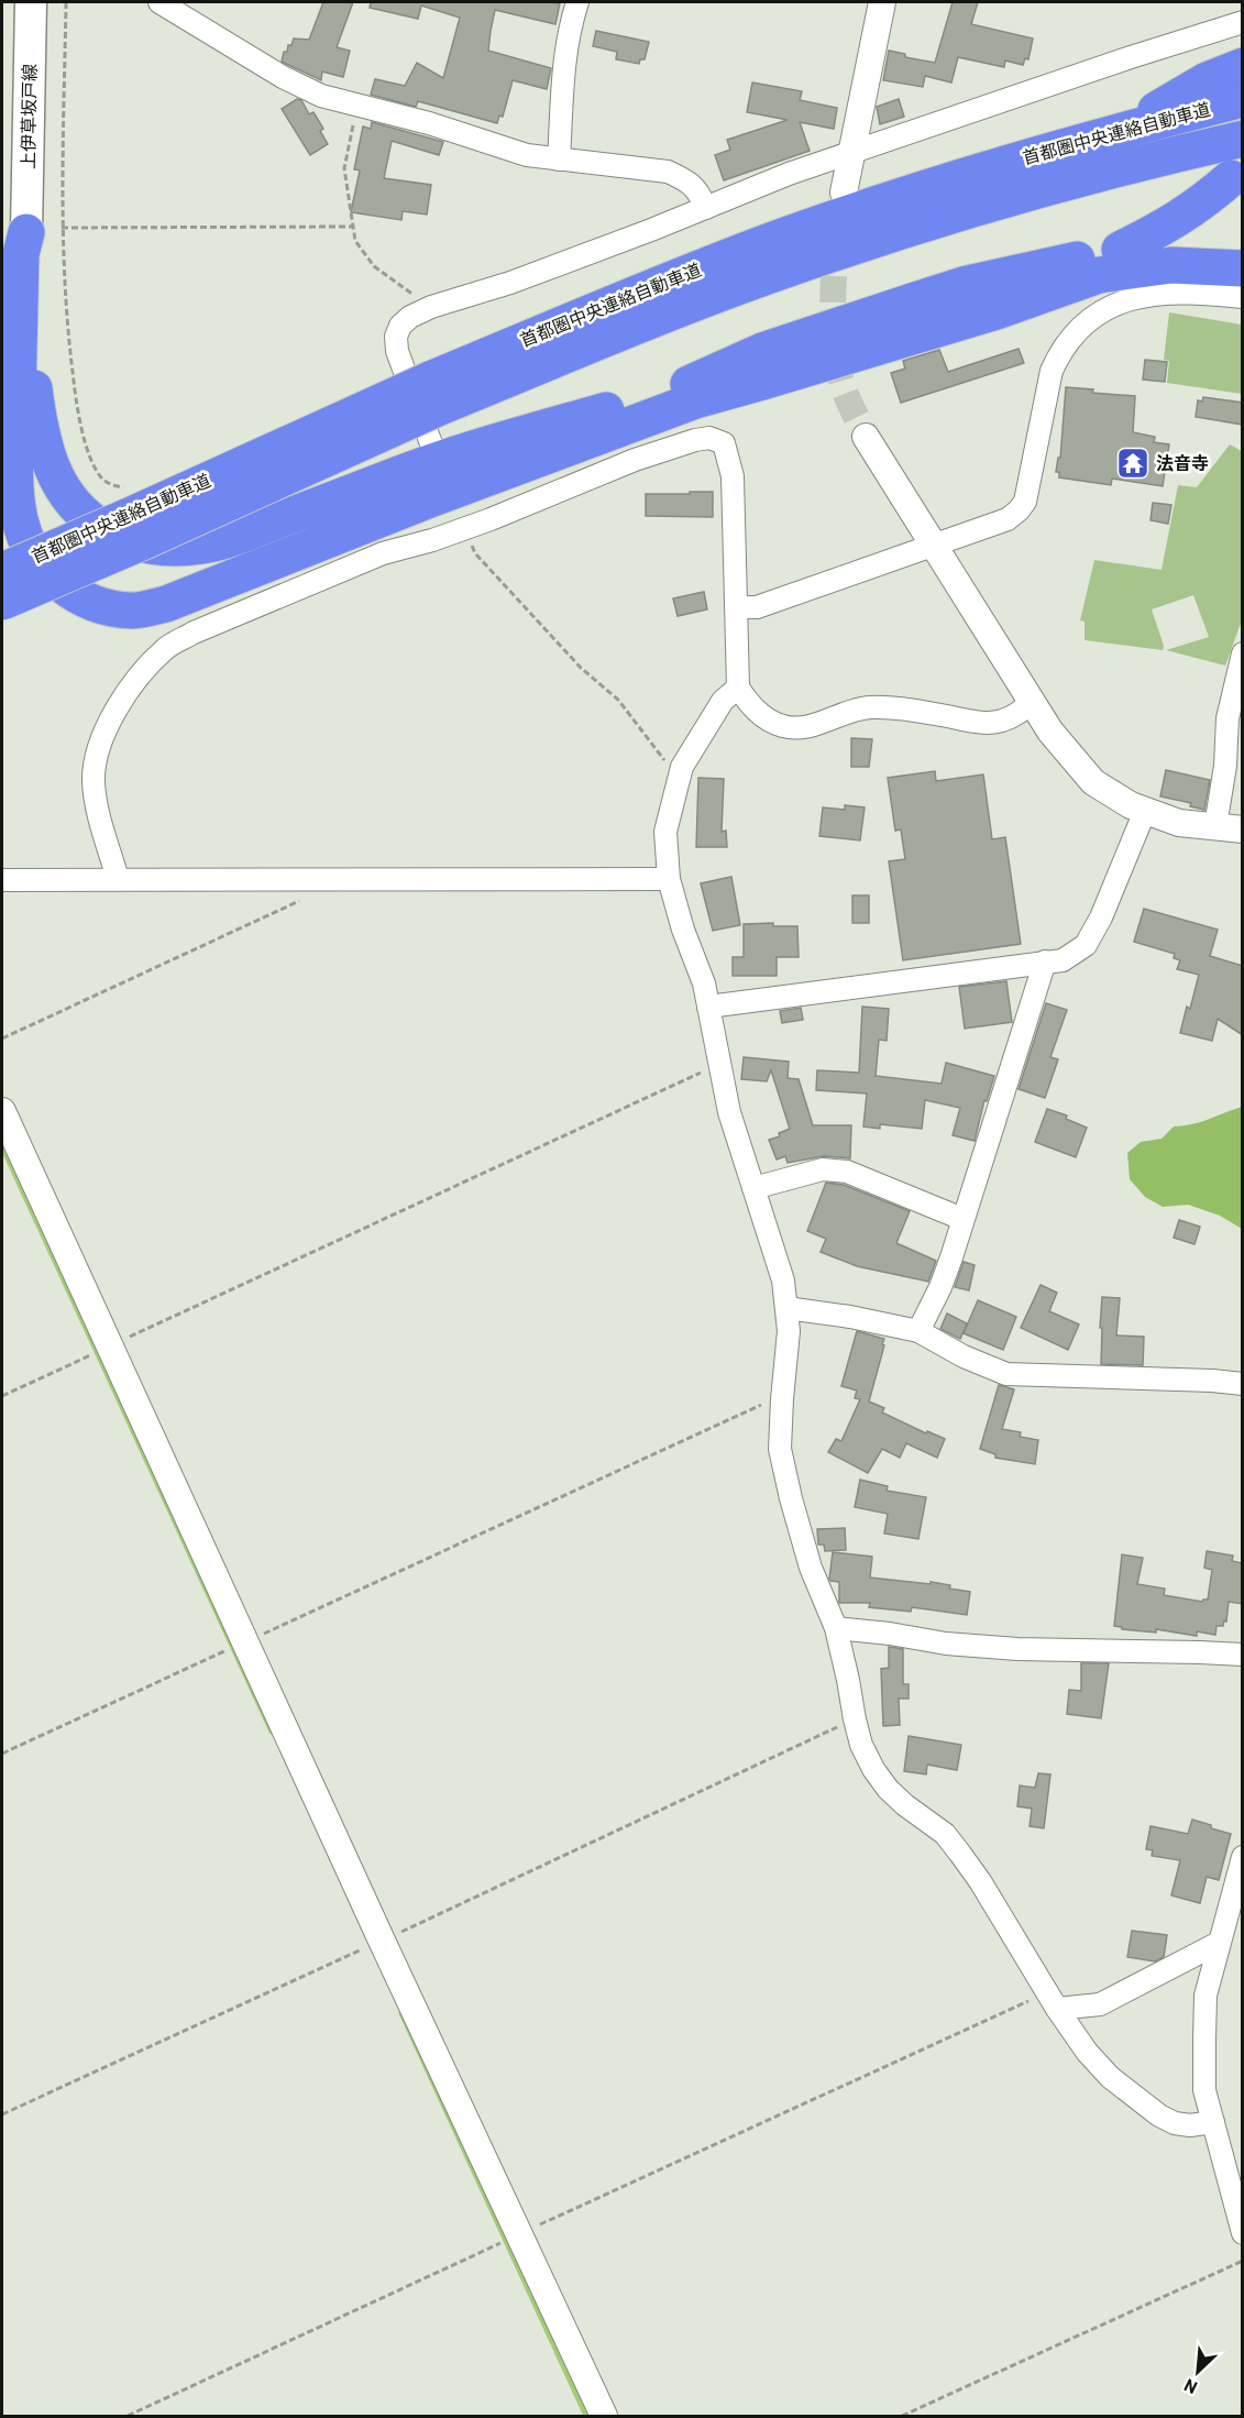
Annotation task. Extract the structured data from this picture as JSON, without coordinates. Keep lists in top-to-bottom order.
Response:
{
  "streets": {
    "highway": ["首都圏中央連絡自動車道"],
    "main road": ["上伊草坂戸線"]
  },
  "places": {
    "temple": ["法音寺"]
  },
  "north": "bottom left"
}
